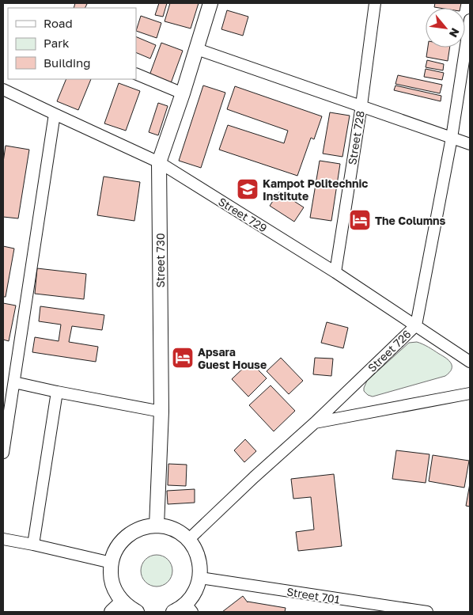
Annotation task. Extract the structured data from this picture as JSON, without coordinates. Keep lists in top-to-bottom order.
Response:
{
  "streets": {
    "street": [
      "Street 728",
      "Street 729",
      "Street 730",
      "Street 726",
      "Street 701"
    ]
  },
  "crossings": [
    ["Street 728", "Street 729"],
    ["Street 729", "Street 730"],
    ["Street 729", "Street 726"]
  ],
  "places": {
    "school or university": ["Kampot Politechnic Institute"],
    "hotel": ["The Columns", "Apsara Guest House"]
  },
  "legend": ["Road", "Park", "Building"],
  "north": "bottom right"
}
